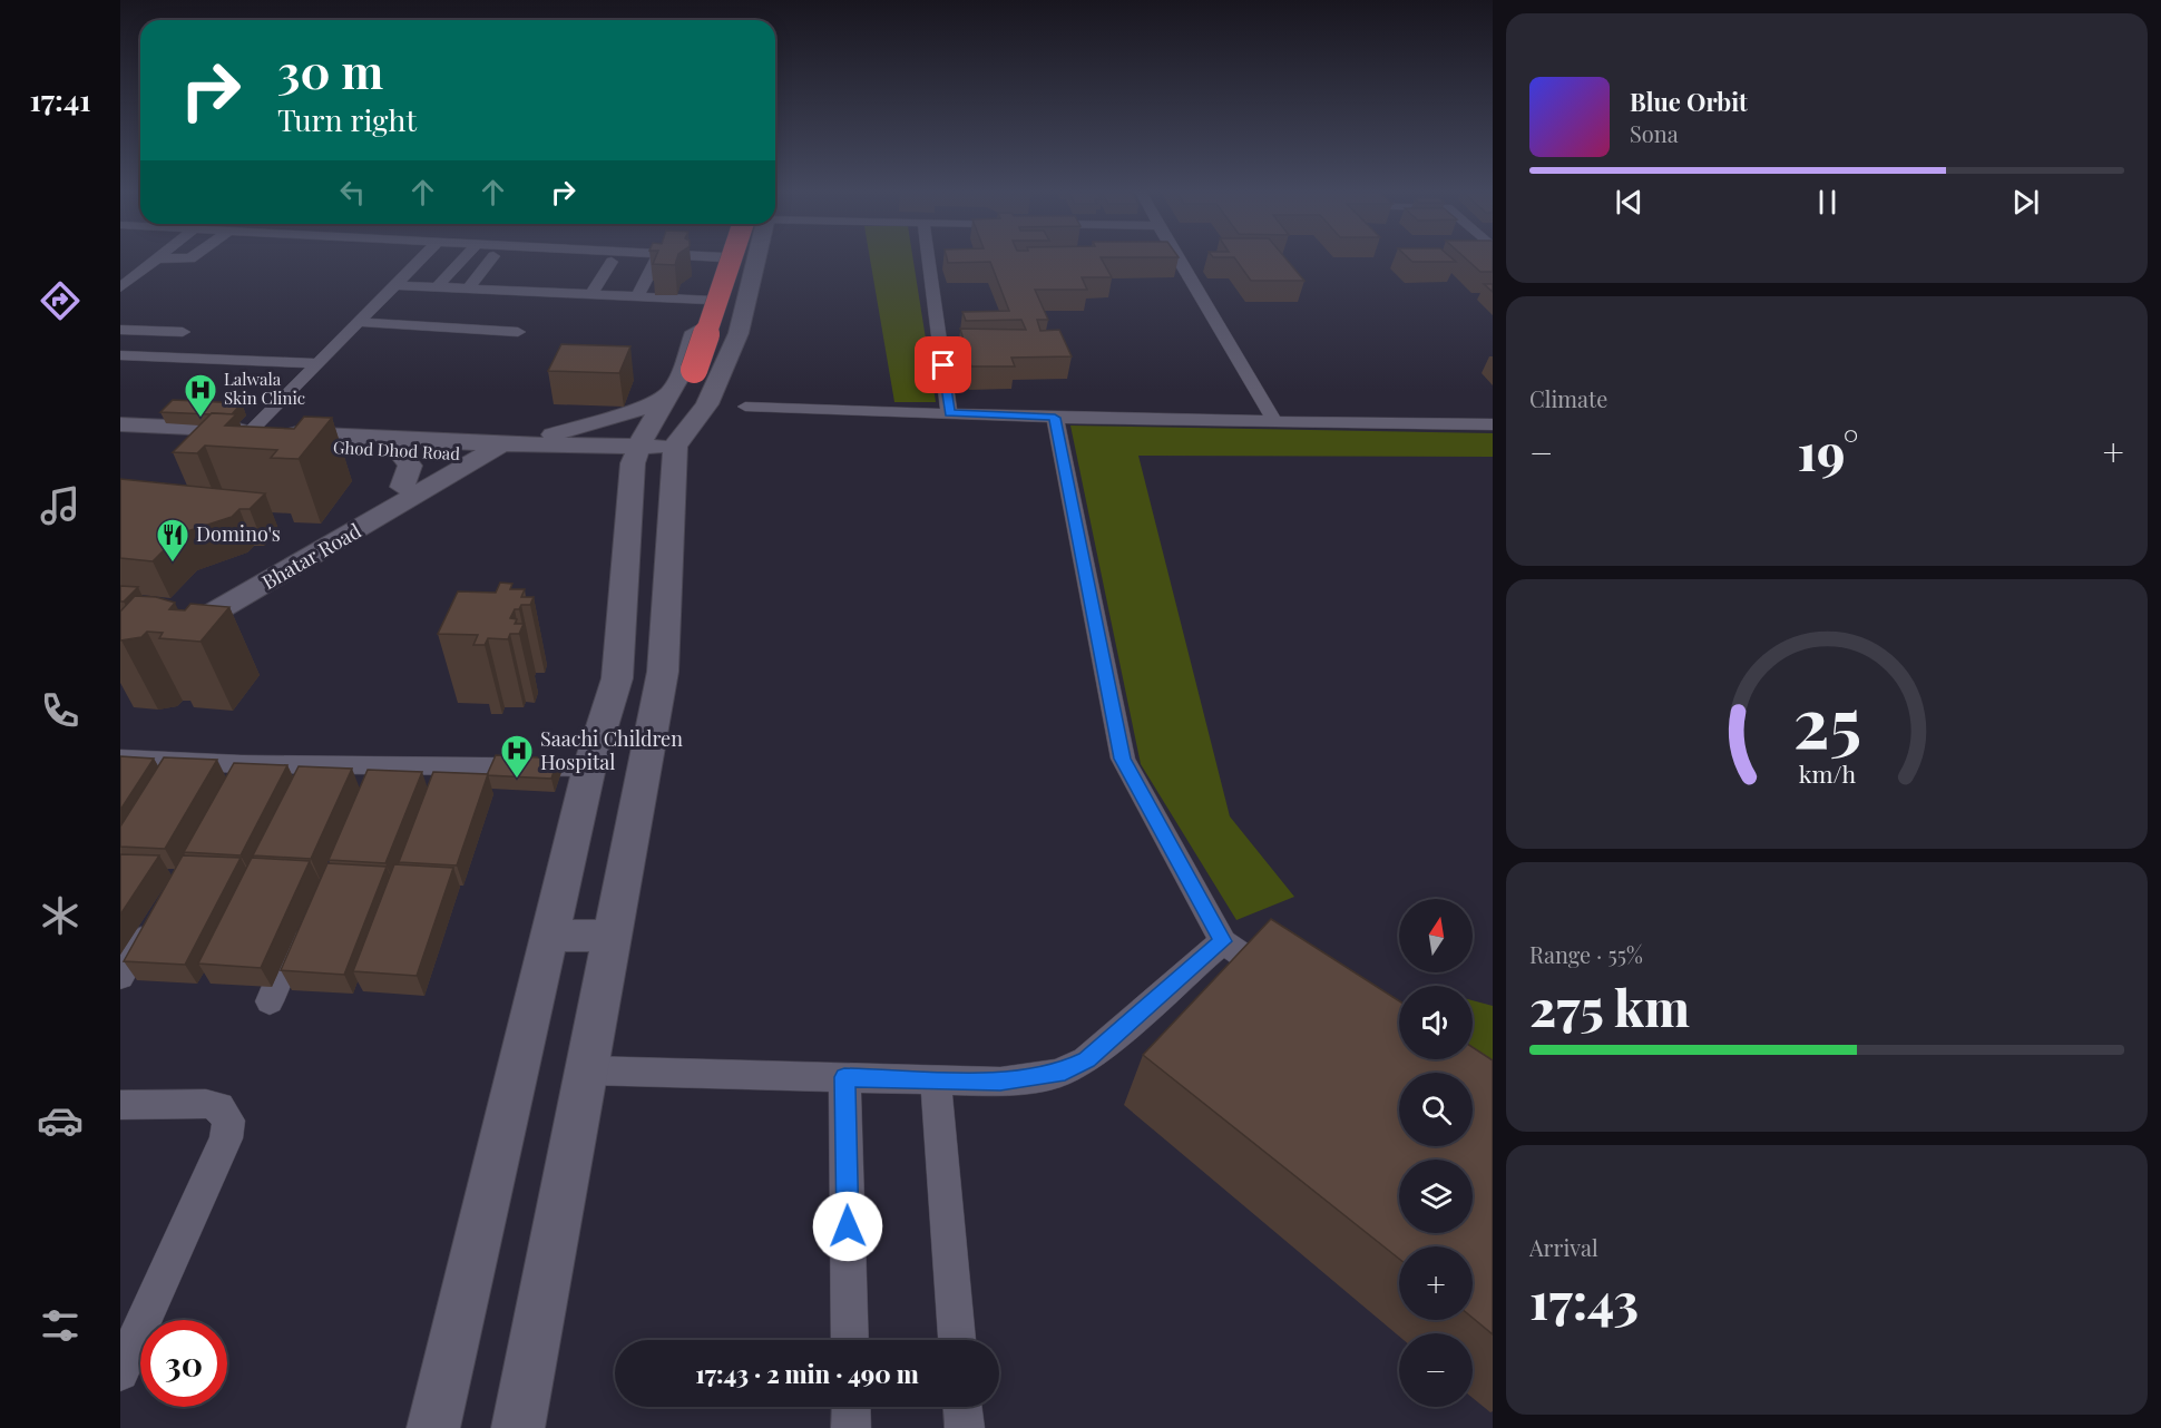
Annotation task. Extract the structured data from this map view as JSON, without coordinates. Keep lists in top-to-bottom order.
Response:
{
  "streets": {
    "street": ["Ghod Dhod Road", "Bhatar Road"]
  },
  "crossings": [
    ["Ghod Dhod Road", "Bhatar Road"]
  ],
  "places": {
    "hospital": ["Lalwala Skin Clinic", "Saachi Children Hospital"],
    "restaurant": ["Domino's"]
  },
  "north": "top",
  "page": {
    "tabs": "17:41",
    "turn": ["30 m", "Turn right"],
    "song": ["Blue Orbit", "Sona"],
    "tile": [
      "Climate",
      ["Range · 55%", "275 km"],
      ["Arrival", "17:43"]
    ],
    "heat": ["−", "19°", "+"],
    "map_buttons": ["+", "−"],
    "limit": "30",
    "trip": "17:43 · 2 min · 490 m",
    "gauge": ["25", "km/h"]
  }
}
